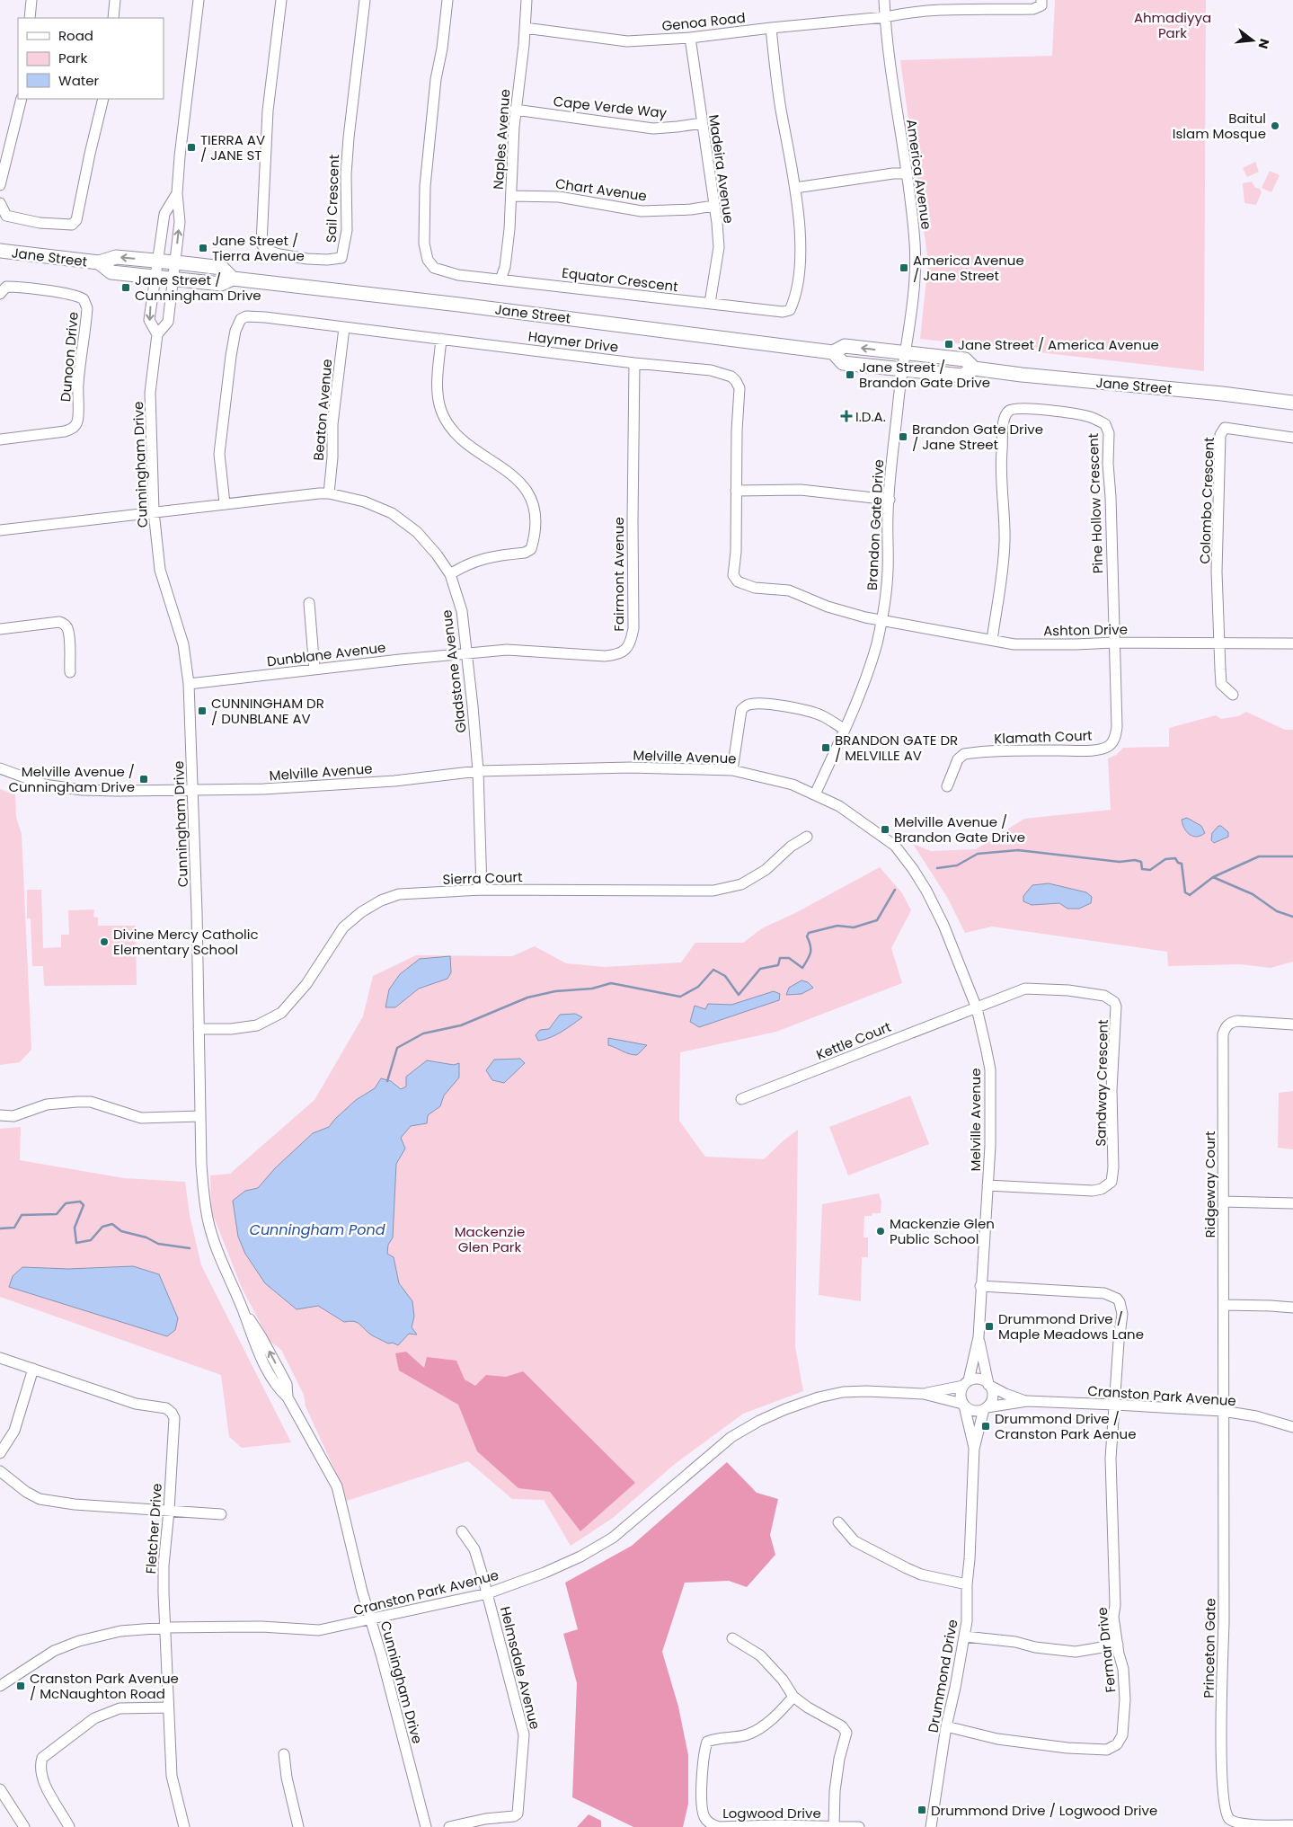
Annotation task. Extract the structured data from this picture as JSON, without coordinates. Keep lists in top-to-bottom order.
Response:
{
  "streets": {
    "main road": ["Jane Street"],
    "street": [
      "Genoa Road",
      "Cape Verde Way",
      "Naples Avenue",
      "Madeira Avenue",
      "America Avenue",
      "Chart Avenue",
      "Sail Crescent",
      "Equator Crescent",
      "Haymer Drive",
      "Dunoon Drive",
      "Beaton Avenue",
      "Cunningham Drive",
      "Colombo Crescent",
      "Pine Hollow Crescent",
      "Brandon Gate Drive",
      "Fairmont Avenue",
      "Ashton Drive",
      "Dunblane Avenue",
      "Gladstone Avenue",
      "Klamath Court",
      "Melville Avenue",
      "Sierra Court",
      "Kettle Court",
      "Sandway Crescent",
      "Ridgeway Court",
      "Cranston Park Avenue",
      "Fletcher Drive",
      "Princeton Gate",
      "Fermar Drive",
      "Helmsdale Avenue",
      "Drummond Drive",
      "Logwood Drive"
    ]
  },
  "crossings": [
    ["Genoa Road", "Naples Avenue"],
    ["Genoa Road", "Madeira Avenue"],
    ["Genoa Road", "America Avenue"],
    ["Genoa Road", "Equator Crescent"],
    ["Cape Verde Way", "Naples Avenue"],
    ["Cape Verde Way", "Madeira Avenue"],
    ["Naples Avenue", "Chart Avenue"],
    ["Naples Avenue", "Equator Crescent"],
    ["Madeira Avenue", "Chart Avenue"],
    ["Madeira Avenue", "Equator Crescent"],
    ["America Avenue", "Jane Street"],
    ["America Avenue", "Brandon Gate Drive"],
    ["Jane Street", "Cunningham Drive"],
    ["Jane Street", "Brandon Gate Drive"],
    ["Haymer Drive", "Beaton Avenue"],
    ["Haymer Drive", "Brandon Gate Drive"],
    ["Haymer Drive", "Fairmont Avenue"],
    ["Haymer Drive", "Ashton Drive"],
    ["Haymer Drive", "Gladstone Avenue"],
    ["Beaton Avenue", "Gladstone Avenue"],
    ["Cunningham Drive", "Dunblane Avenue"],
    ["Cunningham Drive", "Gladstone Avenue"],
    ["Cunningham Drive", "Melville Avenue"],
    ["Cunningham Drive", "Sierra Court"],
    ["Cunningham Drive", "Cranston Park Avenue"],
    ["Colombo Crescent", "Ashton Drive"],
    ["Pine Hollow Crescent", "Ashton Drive"],
    ["Pine Hollow Crescent", "Klamath Court"],
    ["Brandon Gate Drive", "Ashton Drive"],
    ["Brandon Gate Drive", "Melville Avenue"],
    ["Fairmont Avenue", "Dunblane Avenue"],
    ["Fairmont Avenue", "Gladstone Avenue"],
    ["Ashton Drive", "Klamath Court"],
    ["Dunblane Avenue", "Gladstone Avenue"],
    ["Gladstone Avenue", "Melville Avenue"],
    ["Gladstone Avenue", "Sierra Court"],
    ["Melville Avenue", "Kettle Court"],
    ["Melville Avenue", "Sandway Crescent"],
    ["Melville Avenue", "Cranston Park Avenue"],
    ["Melville Avenue", "Fermar Drive"],
    ["Melville Avenue", "Drummond Drive"],
    ["Kettle Court", "Sandway Crescent"],
    ["Ridgeway Court", "Cranston Park Avenue"],
    ["Ridgeway Court", "Princeton Gate"],
    ["Cranston Park Avenue", "Fletcher Drive"],
    ["Cranston Park Avenue", "Princeton Gate"],
    ["Cranston Park Avenue", "Fermar Drive"],
    ["Cranston Park Avenue", "Helmsdale Avenue"],
    ["Cranston Park Avenue", "Drummond Drive"],
    ["Fermar Drive", "Drummond Drive"]
  ],
  "water": ["Cunningham Pond"],
  "parks": ["Ahmadiyya Park", "Mackenzie Glen Park"],
  "places": {
    "other": ["Baitul Islam Mosque", "Divine Mercy Catholic Elementary School", "Mackenzie Glen Public School"],
    "transit": [
      "TIERRA AV / JANE ST",
      "Jane Street / Tierra Avenue",
      "America Avenue / Jane Street",
      "Jane Street / Cunningham Drive",
      "Jane Street / America Avenue",
      "Jane Street / Brandon Gate Drive",
      "Brandon Gate Drive / Jane Street",
      "CUNNINGHAM DR / DUNBLANE AV",
      "BRANDON GATE DR / MELVILLE AV",
      "Melville Avenue / Cunningham Drive",
      "Melville Avenue / Brandon Gate Drive",
      "Drummond Drive / Maple Meadows Lane",
      "Drummond Drive / Cranston Park Aenue",
      "Cranston Park Avenue / McNaughton Road",
      "Drummond Drive / Logwood Drive"
    ],
    "health": ["I.D.A."]
  },
  "legend": ["Road", "Park", "Water"],
  "north": "right"
}
